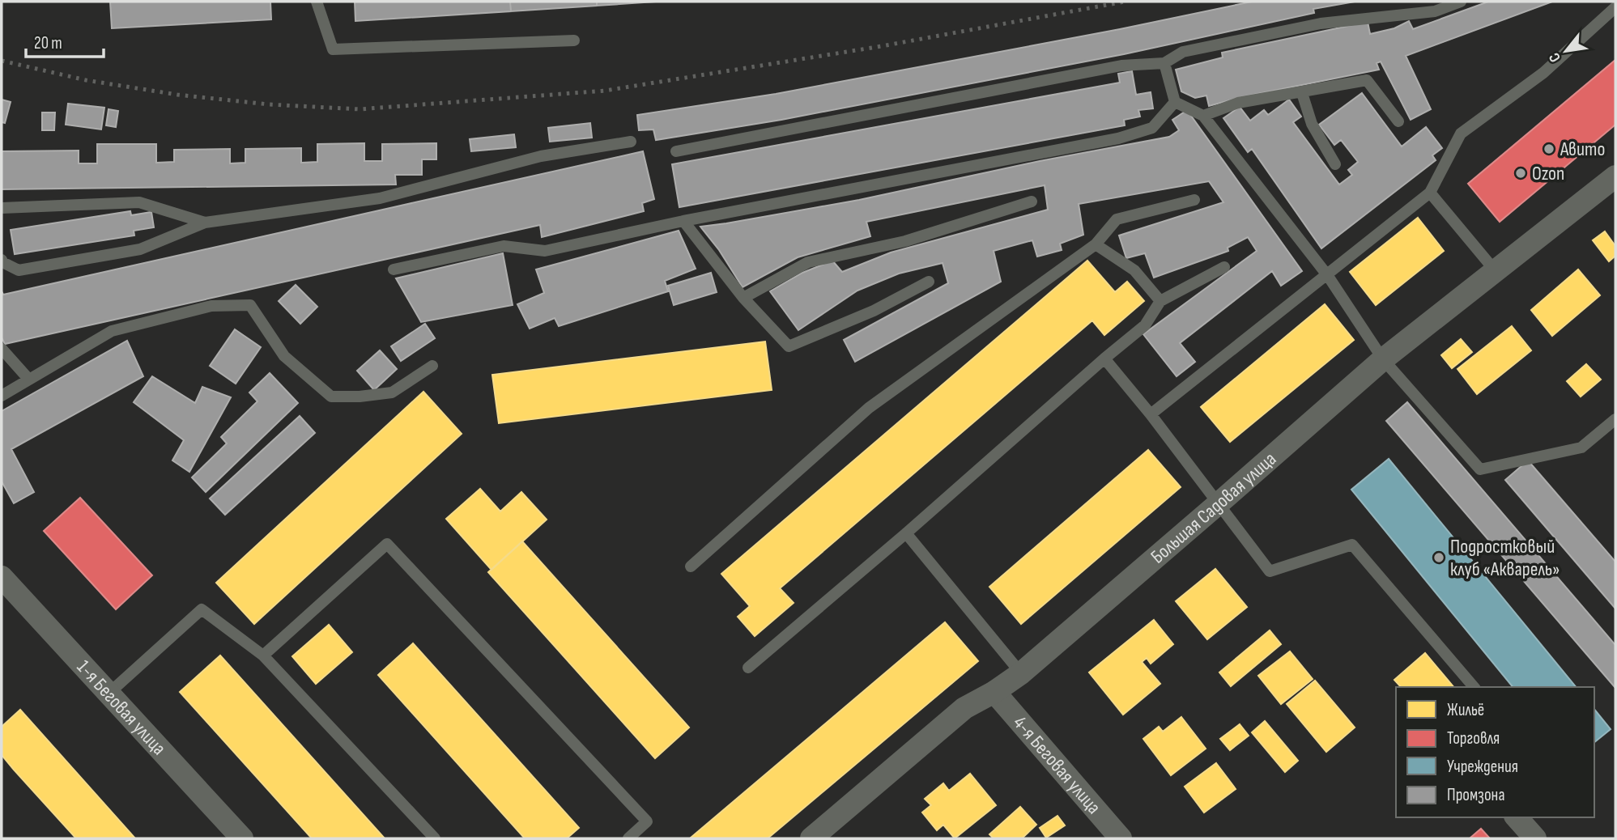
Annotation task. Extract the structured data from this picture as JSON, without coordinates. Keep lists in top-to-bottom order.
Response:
{
  "streets": {
    "street": ["Большая Садовая улица", "1-я Беговая улица", "4-я Беговая улица"]
  },
  "crossings": [
    ["Большая Садовая улица", "4-я Беговая улица"]
  ],
  "places": ["Авито", "Ozon", "Подростковый клуб «Акварель»"],
  "legend": [
    "Жильё",
    "Торговля",
    "Учреждения",
    "Промзона"
  ],
  "scale_bar": "20 m",
  "north": "bottom left"
}
